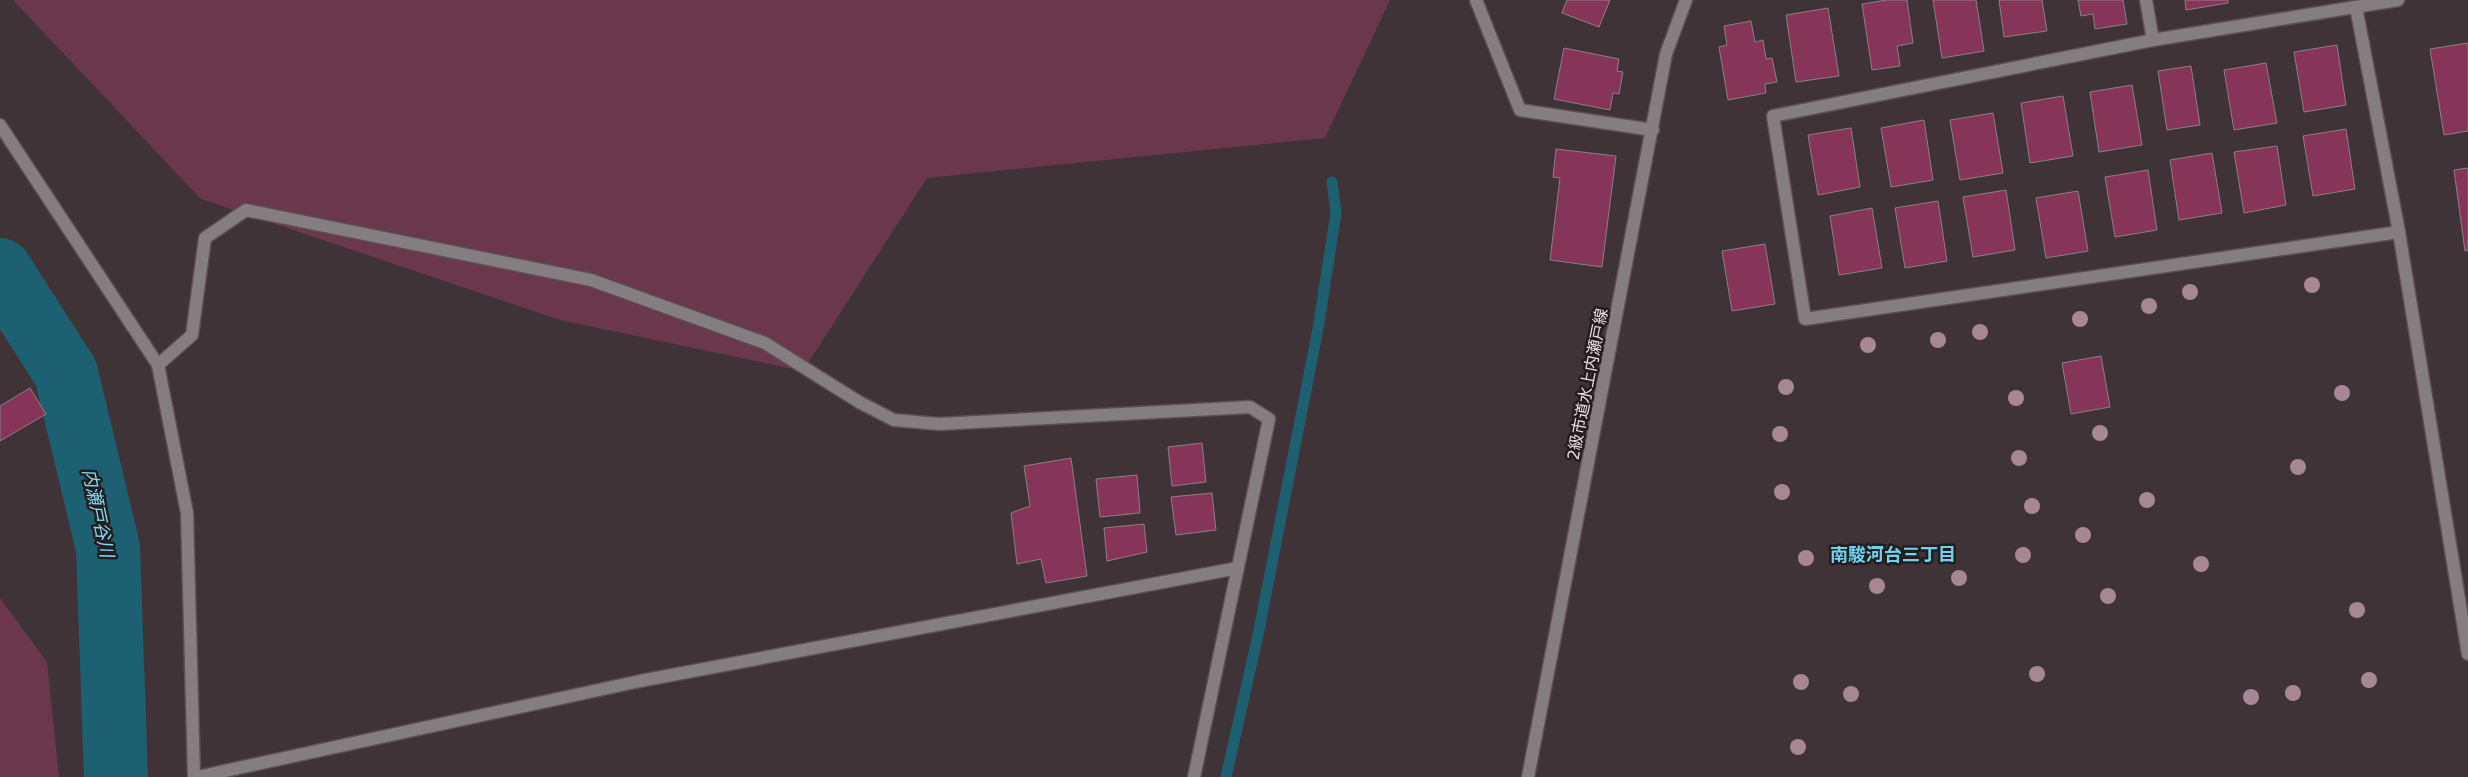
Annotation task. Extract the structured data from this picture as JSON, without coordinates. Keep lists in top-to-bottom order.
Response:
{
  "streets": {
    "street": ["2級市道水上内瀬戸線"]
  },
  "districts": ["南駿河台三丁目"],
  "water": ["内瀬戸谷川"]
}
